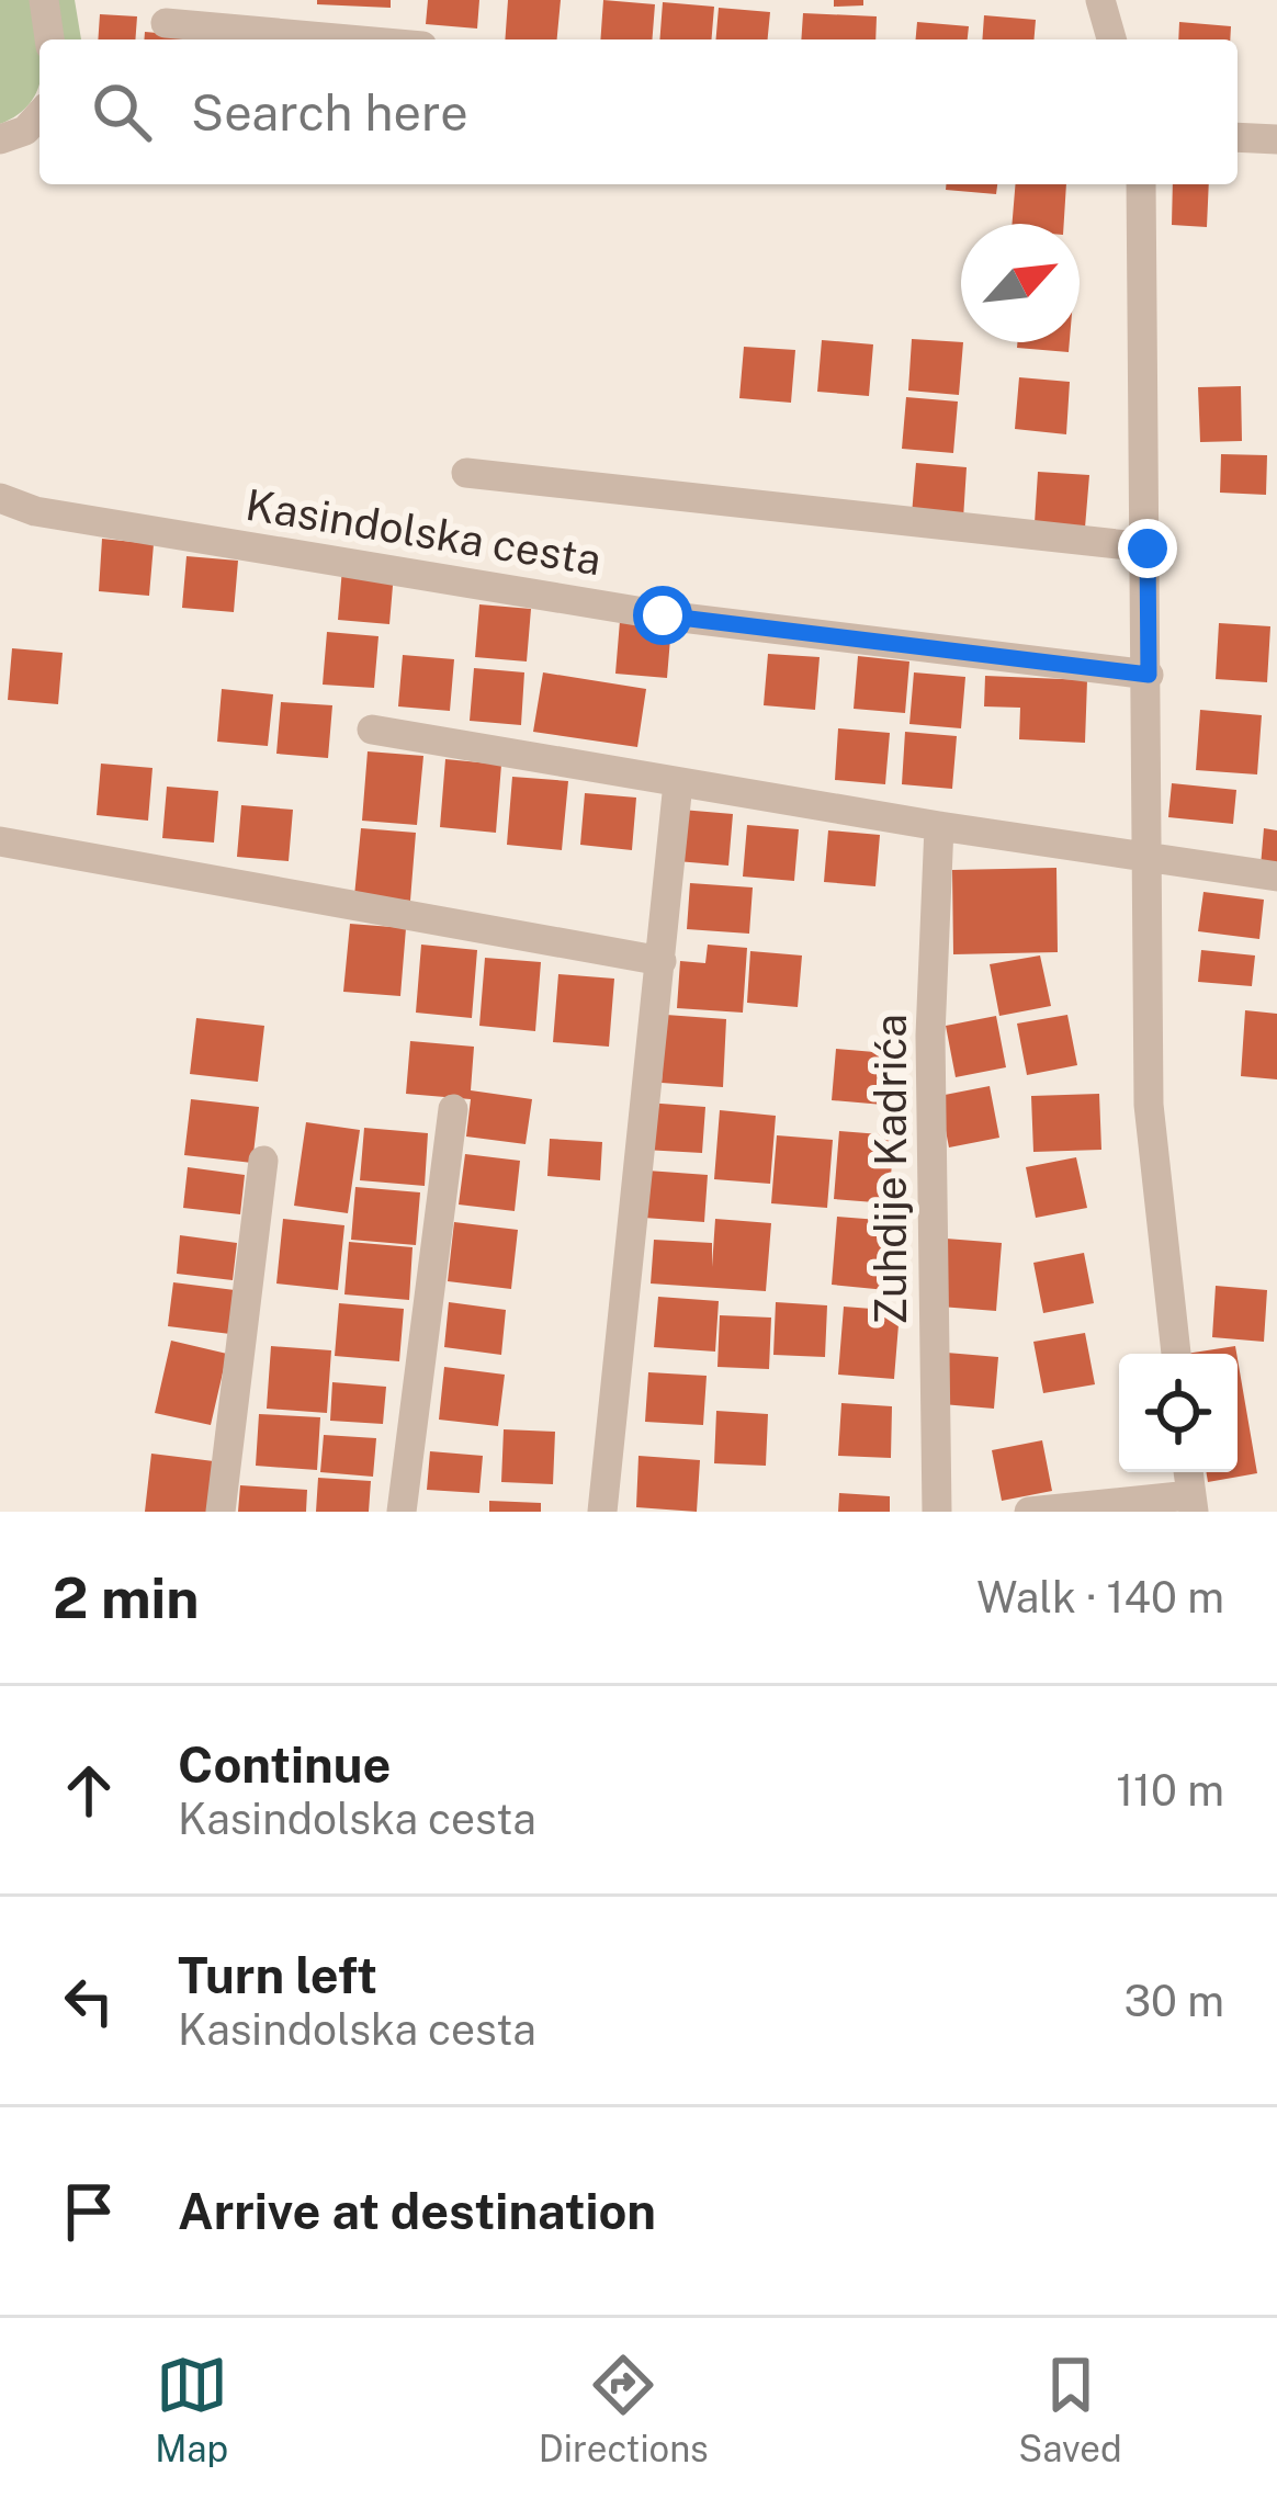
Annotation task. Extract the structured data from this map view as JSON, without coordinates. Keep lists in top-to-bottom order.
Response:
{
  "streets": {
    "street": ["Kasindolska cesta", "Zuhdije Kadrića"]
  },
  "north": "top right",
  "page": {
    "search": "Search here",
    "heading": ["2 min", "Walk · 140 m"],
    "list": [
      ["Continue", "Kasindolska cesta", "110 m"],
      ["Turn left", "Kasindolska cesta", "30 m"],
      "Arrive at destination"
    ],
    "nav": ["Map", "Directions", "Saved"]
  }
}
